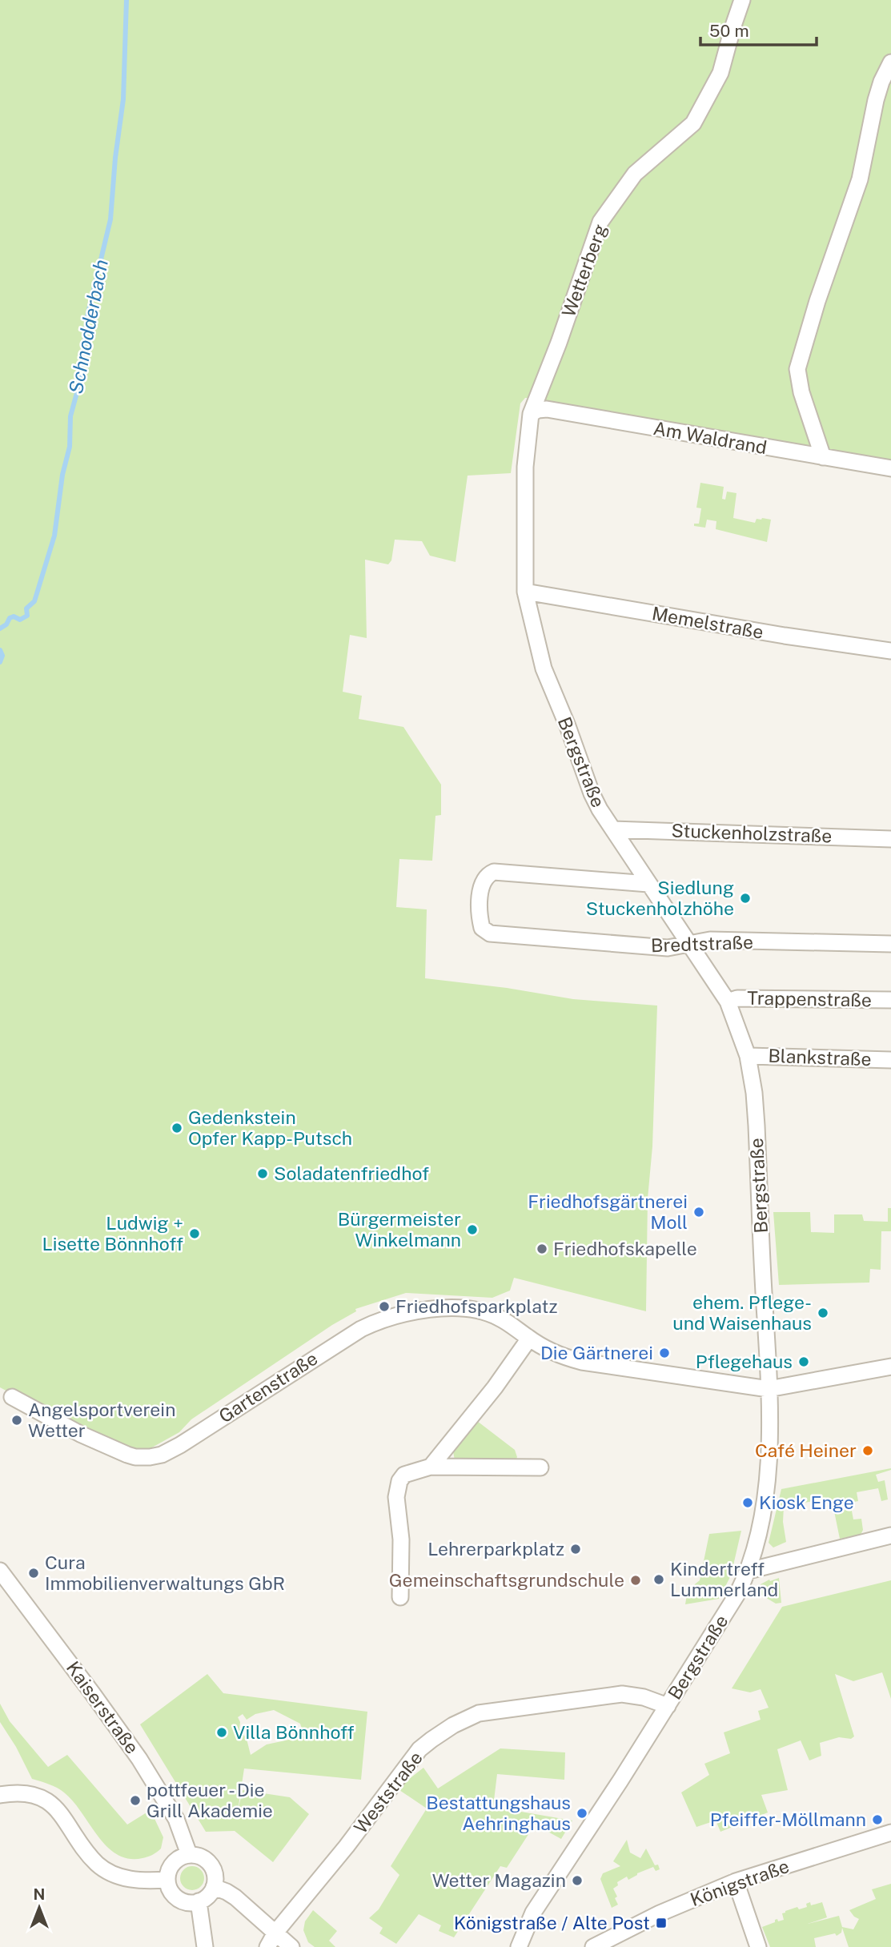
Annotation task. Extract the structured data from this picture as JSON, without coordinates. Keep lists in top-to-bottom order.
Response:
{
  "streets": {
    "street": [
      "Wetterberg",
      "Am Waldrand",
      "Memelstraße",
      "Bergstraße",
      "Stuckenholzstraße",
      "Bredtstraße",
      "Trappenstraße",
      "Blankstraße",
      "Gartenstraße",
      "Kaiserstraße",
      "Weststraße",
      "Königstraße"
    ]
  },
  "crossings": [
    ["Wetterberg", "Am Waldrand"],
    ["Wetterberg", "Bergstraße"],
    ["Am Waldrand", "Bergstraße"],
    ["Memelstraße", "Bergstraße"],
    ["Bergstraße", "Stuckenholzstraße"],
    ["Bergstraße", "Bredtstraße"],
    ["Bergstraße", "Trappenstraße"],
    ["Bergstraße", "Blankstraße"],
    ["Bergstraße", "Gartenstraße"],
    ["Bergstraße", "Weststraße"]
  ],
  "water": ["Schnodderbach"],
  "places": {
    "other": [
      "Siedlung Stuckenholzhöhe",
      "Gedenkstein Opfer Kapp-Putsch",
      "Soladatenfriedhof",
      "Friedhofsgärtnerei Moll",
      "Bürgermeister Winkelmann",
      "Ludwig + Lisette Bönnhoff",
      "Friedhofskapelle",
      "Friedhofsparkplatz",
      "ehem. Pflege- und Waisenhaus",
      "Die Gärtnerei",
      "Pflegehaus",
      "Angelsportverein Wetter",
      "Café Heiner",
      "Kiosk Enge",
      "Lehrerparkplatz",
      "Cura Immobilienverwaltungs GbR",
      "Kindertreff Lummerland",
      "Gemeinschaftsgrundschule",
      "Villa Bönnhoff",
      "pottfeuer - Die Grill Akademie",
      "Bestattungshaus Aehringhaus",
      "Pfeiffer-Möllmann",
      "Wetter Magazin"
    ],
    "transit": ["Königstraße / Alte Post"]
  },
  "scale_bar": "50 m",
  "north": "top"
}
